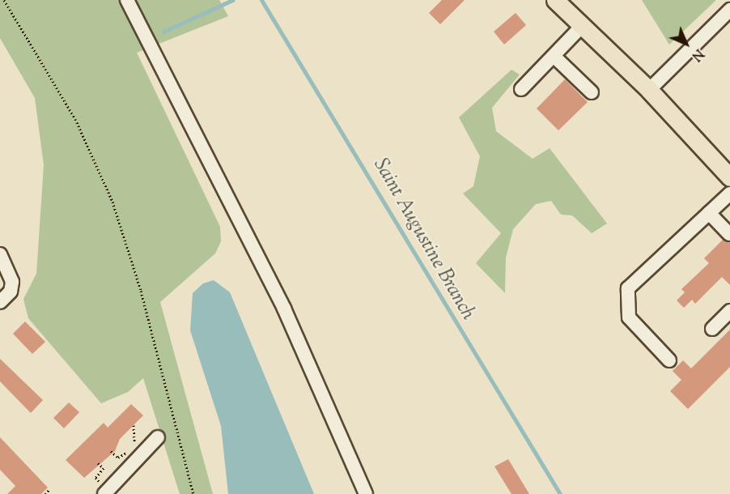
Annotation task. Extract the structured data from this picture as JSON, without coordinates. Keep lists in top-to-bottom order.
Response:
{
  "water": ["Saint Augustine Branch"],
  "north": "bottom right"
}
